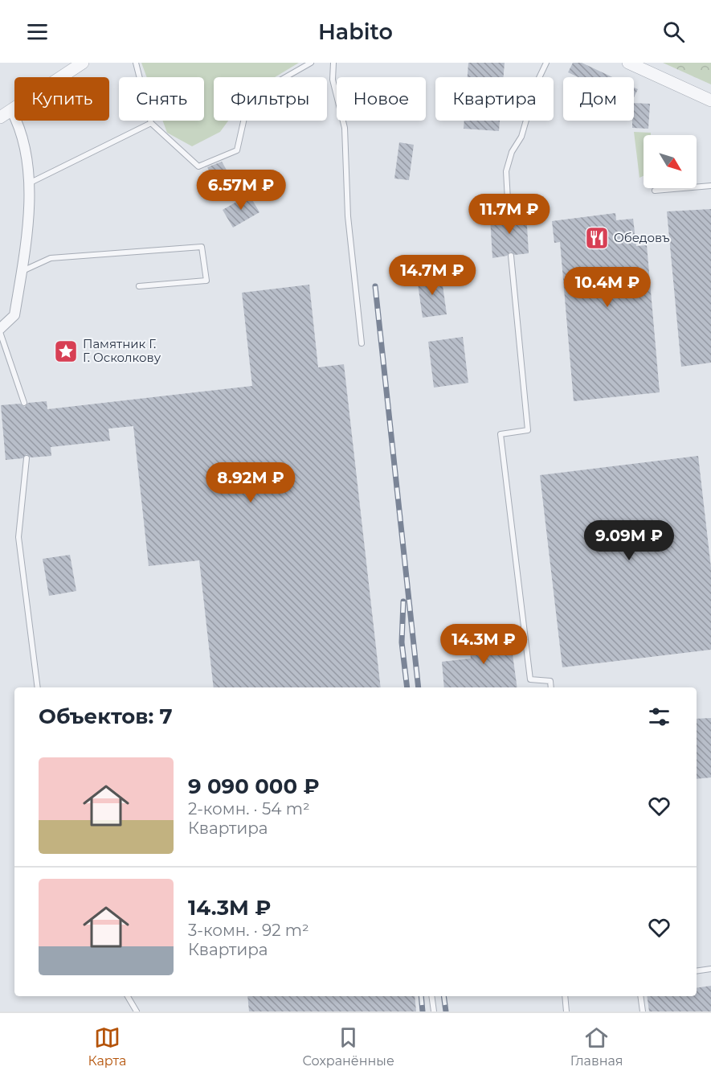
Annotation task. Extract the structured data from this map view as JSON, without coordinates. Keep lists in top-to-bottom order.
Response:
{
  "places": {
    "restaurant": ["Обедовъ"],
    "place": ["Памятник Г. Г. Осколкову"]
  },
  "north": "bottom right",
  "page": {
    "header": "Habito",
    "chip": [
      "Купить",
      "Снять",
      "Фильтры",
      "Новое",
      "Квартира",
      "Дом"
    ],
    "price": [
      "6.57M ₽",
      "11.7M ₽",
      "14.7M ₽",
      "10.4M ₽",
      "8.92M ₽",
      "9.09M ₽",
      "14.3M ₽"
    ],
    "heading": "Объектов: 7",
    "list": [
      {
        "name": "9 090 000 ₽",
        "note": "2-комн. · 54 m² · Квартира"
      },
      {
        "name": "14.3M ₽",
        "note": "3-комн. · 92 m² · Квартира"
      }
    ],
    "tabs": ["Карта", "Сохранённые", "Главная"]
  }
}
